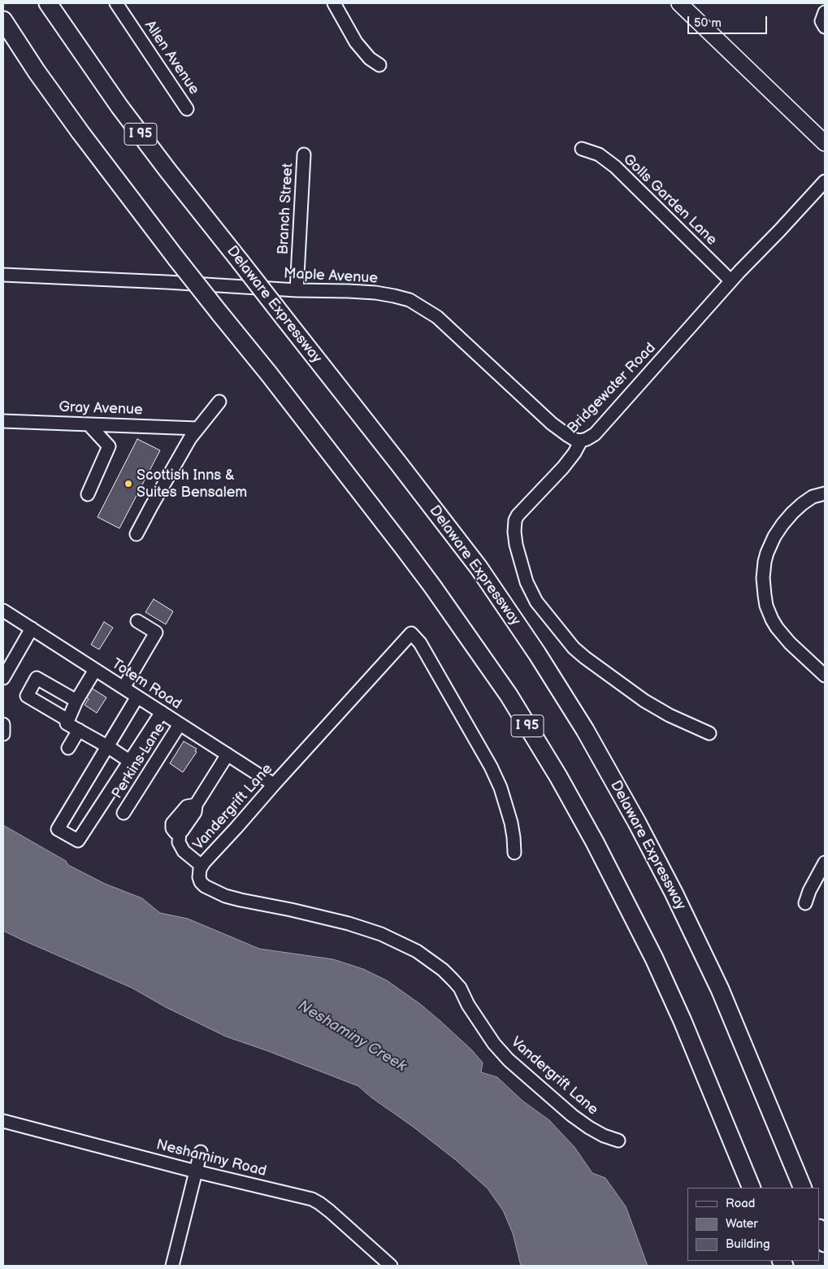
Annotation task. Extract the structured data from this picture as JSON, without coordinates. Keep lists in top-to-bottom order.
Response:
{
  "streets": {
    "highway": ["I 95", "Delaware Expressway"],
    "street": [
      "Allen Avenue",
      "Golls Garden Lane",
      "Branch Street",
      "Maple Avenue",
      "Bridgewater Road",
      "Gray Avenue",
      "Totem Road",
      "Perkins Lane",
      "Vandergrift Lane",
      "Neshaminy Road"
    ]
  },
  "crossings": [
    ["Golls Garden Lane", "Bridgewater Road"],
    ["Branch Street", "Maple Avenue"],
    ["Maple Avenue", "Bridgewater Road"],
    ["Totem Road", "Perkins Lane"],
    ["Totem Road", "Vandergrift Lane"]
  ],
  "water": ["Neshaminy Creek"],
  "places": ["Scottish Inns & Suites Bensalem"],
  "legend": ["Road", "Water", "Building"],
  "scale_bar": "50 m"
}
